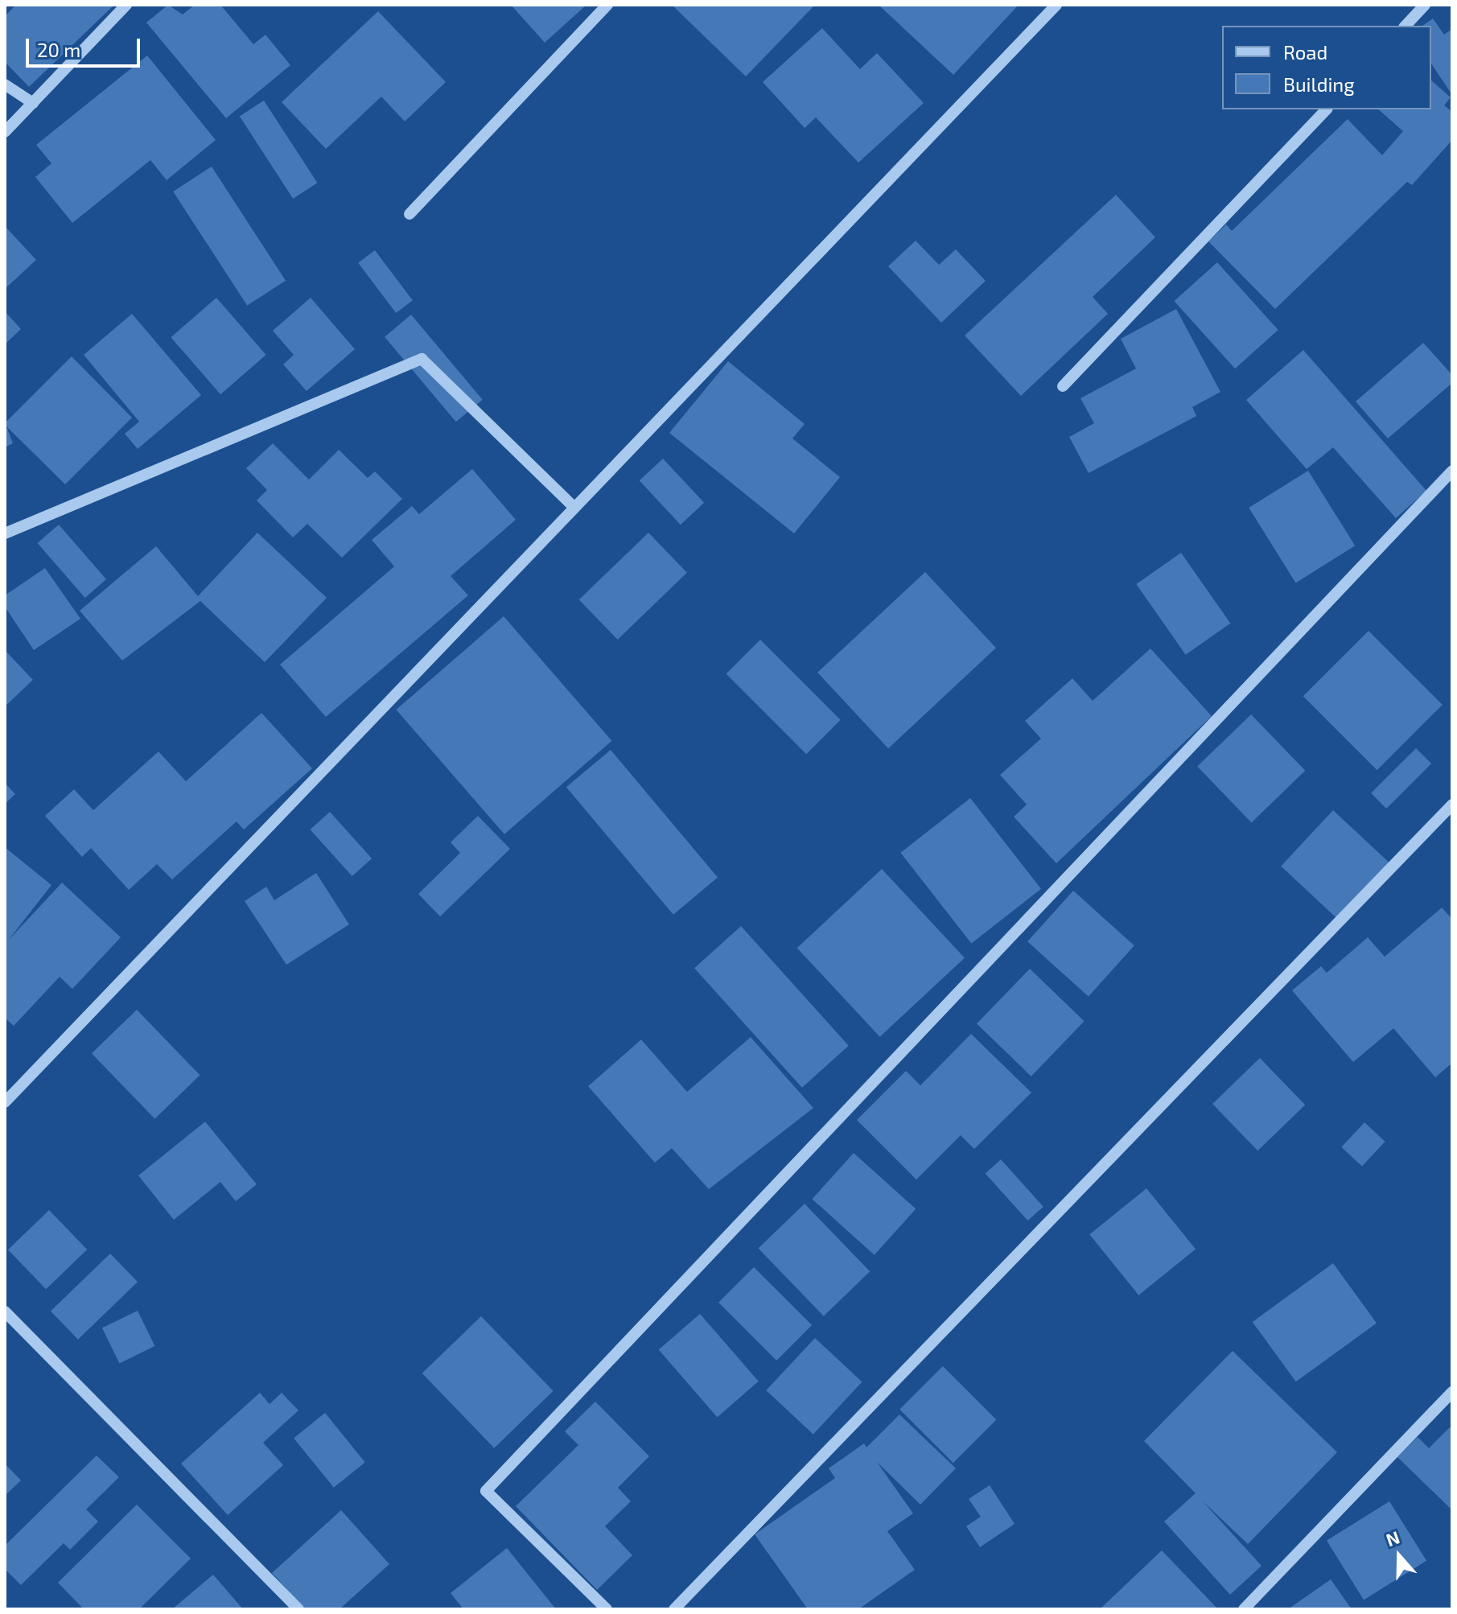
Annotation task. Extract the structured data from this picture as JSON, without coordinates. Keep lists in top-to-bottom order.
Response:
{
  "legend": ["Road", "Building"],
  "scale_bar": "20 m",
  "north": "top"
}
